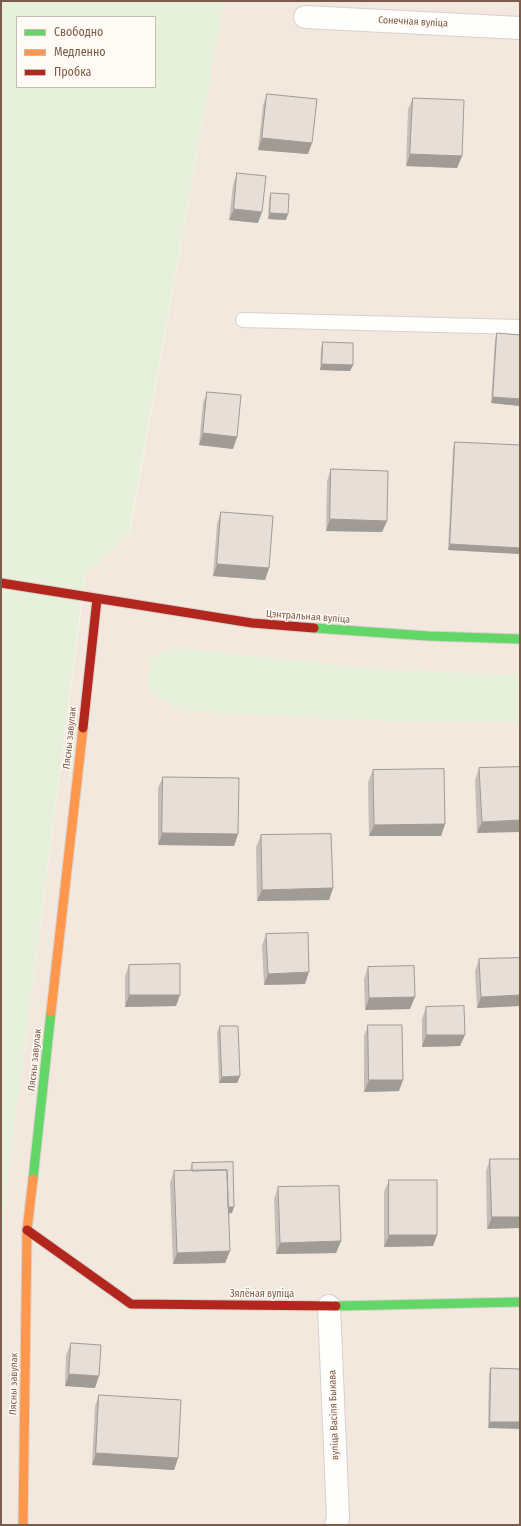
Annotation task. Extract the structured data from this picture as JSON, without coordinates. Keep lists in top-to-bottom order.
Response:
{
  "streets": {
    "street": [
      "Сонечная вуліца",
      "Цэнтральная вуліца",
      "Лясны завулак",
      "Зялёная вуліца",
      "вуліца Васіля Быкава"
    ]
  },
  "crossings": [
    ["Цэнтральная вуліца", "Лясны завулак"],
    ["Лясны завулак", "Зялёная вуліца"],
    ["Зялёная вуліца", "вуліца Васіля Быкава"]
  ],
  "legend": ["Свободно", "Медленно", "Пробка"]
}
